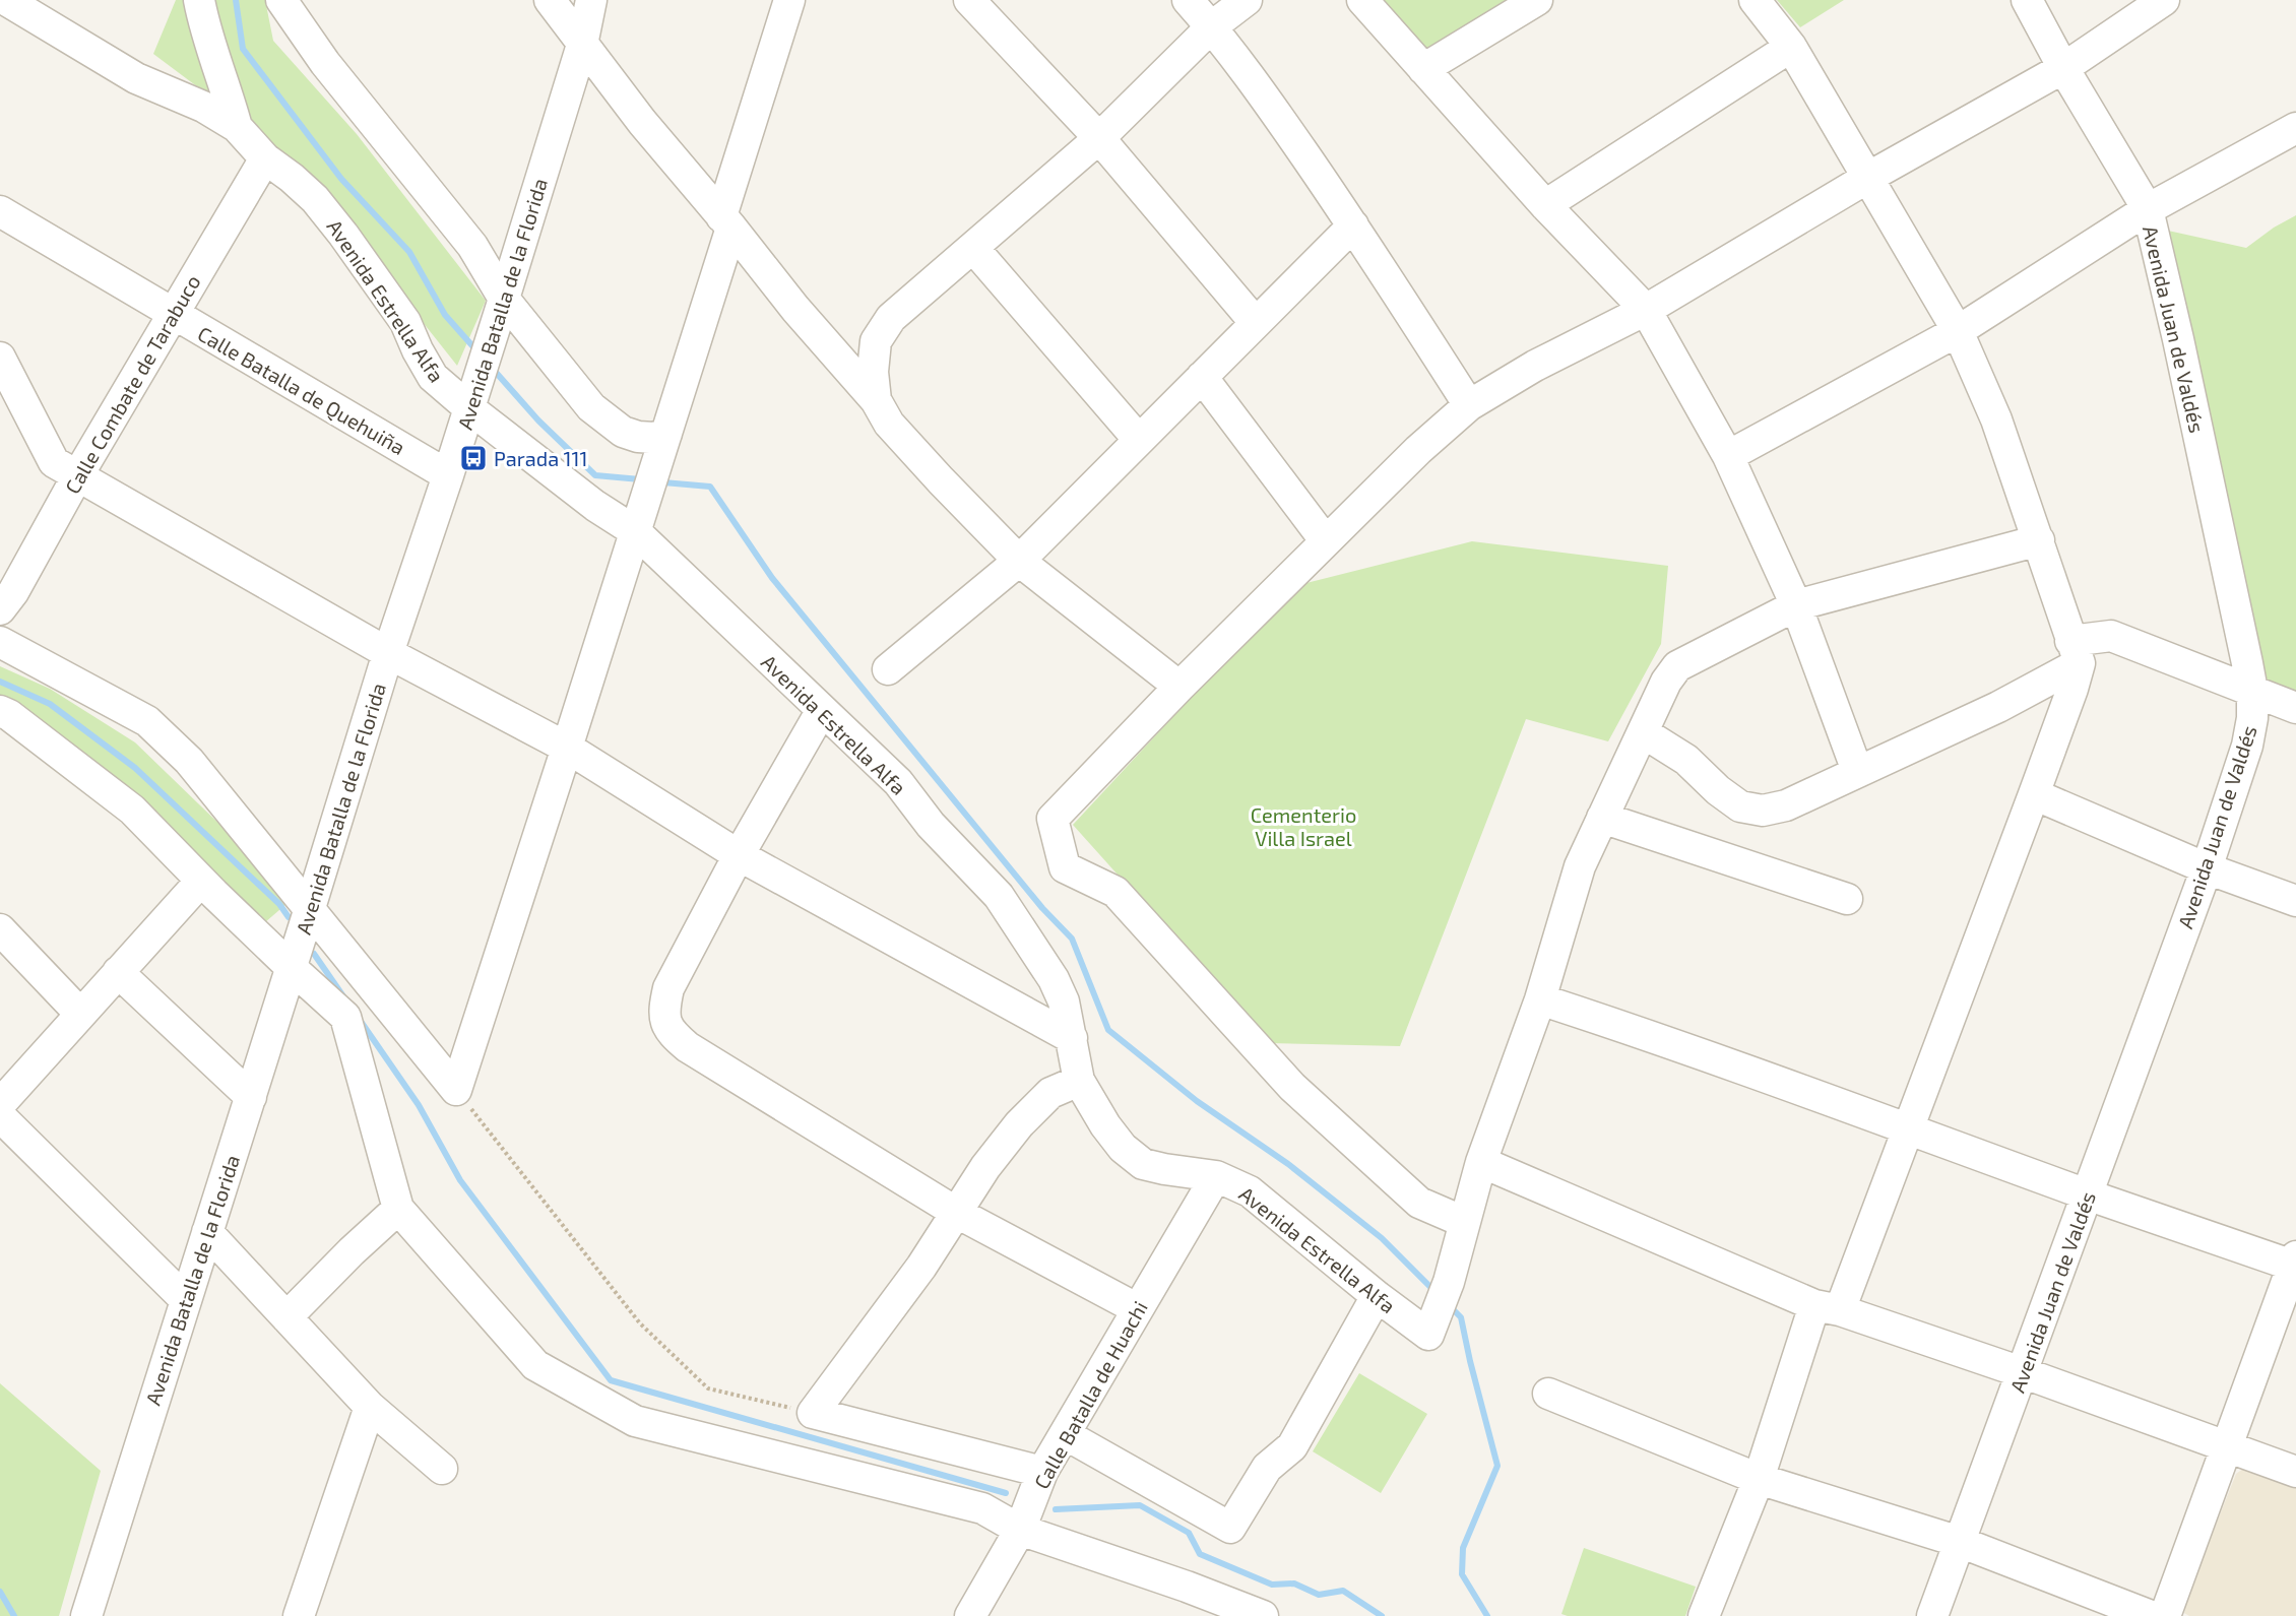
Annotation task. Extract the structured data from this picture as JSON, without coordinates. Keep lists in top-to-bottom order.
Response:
{
  "streets": {
    "street": [
      "Avenida Estrella Alfa",
      "Avenida Batalla de la Florida",
      "Avenida Juan de Valdés",
      "Calle Combate de Tarabuco",
      "Calle Batalla de Quehuiña",
      "Calle Batalla de Huachi"
    ]
  },
  "crossings": [
    ["Avenida Estrella Alfa", "Avenida Batalla de la Florida"],
    ["Avenida Estrella Alfa", "Calle Combate de Tarabuco"],
    ["Avenida Estrella Alfa", "Calle Batalla de Huachi"],
    ["Avenida Batalla de la Florida", "Calle Batalla de Quehuiña"],
    ["Calle Combate de Tarabuco", "Calle Batalla de Quehuiña"]
  ],
  "parks": ["Cementerio Villa Israel"],
  "places": {
    "bus stop": ["Parada 111"]
  }
}
